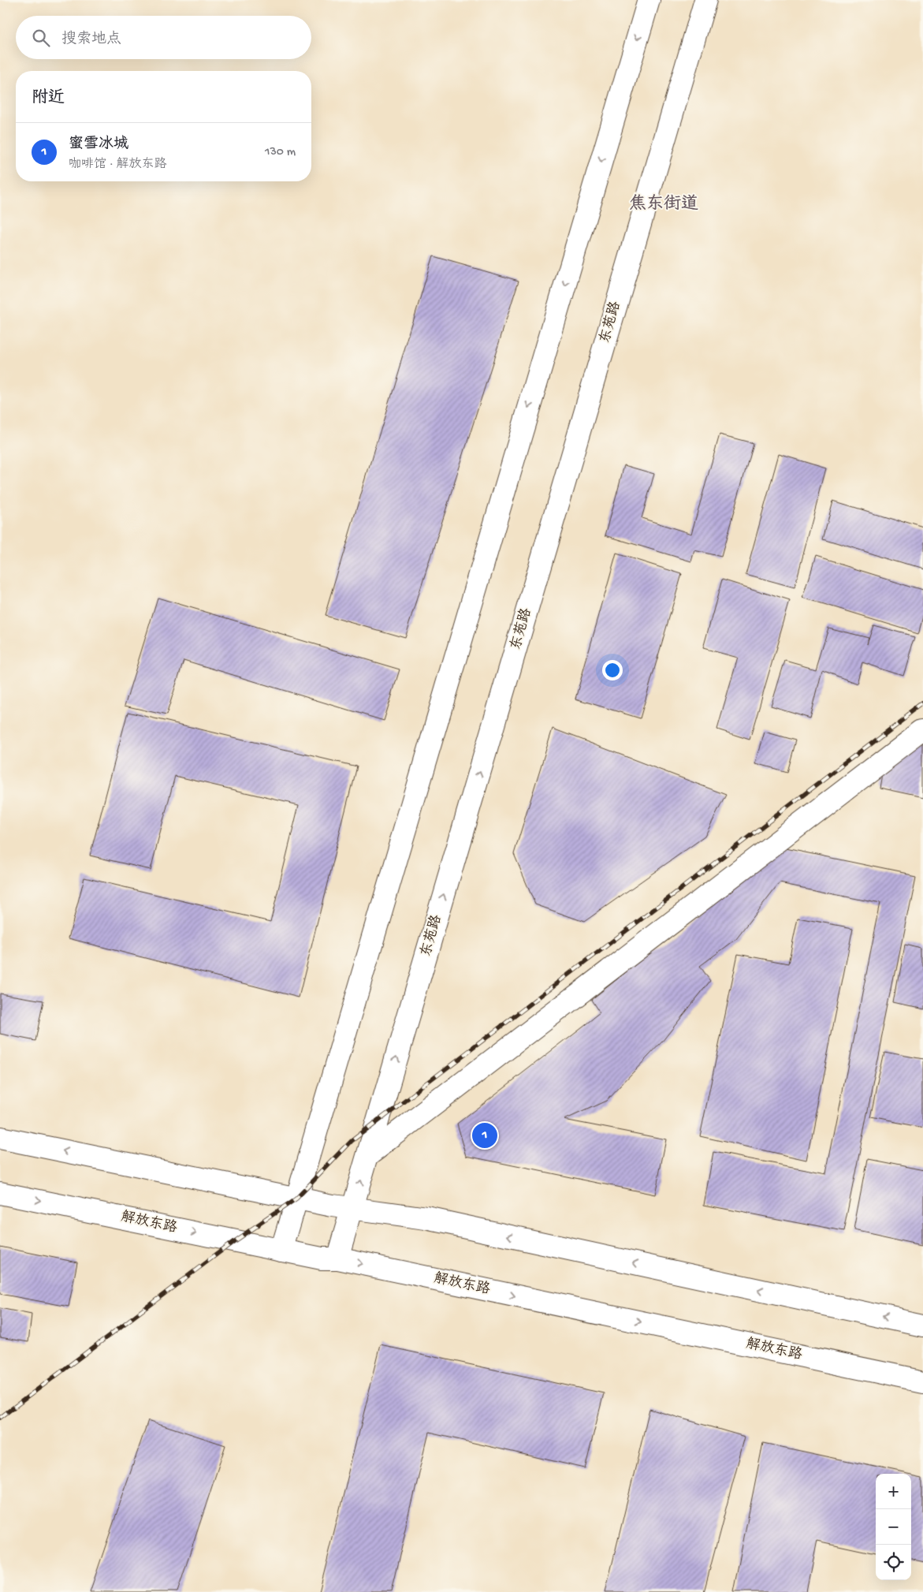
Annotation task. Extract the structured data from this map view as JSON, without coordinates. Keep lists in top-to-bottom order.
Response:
{
  "streets": {
    "main road": ["东苑路", "解放东路"]
  },
  "crossings": [
    ["东苑路", "解放东路"]
  ],
  "districts": ["焦东街道"],
  "page": {
    "search": "搜索地点",
    "heading": "附近",
    "list": [
      {
        "mark": "1",
        "name": "蜜雪冰城",
        "note": "咖啡馆 · 解放东路",
        "value": "130 m"
      }
    ],
    "pins": "1",
    "map_buttons": ["+", "−"]
  }
}
